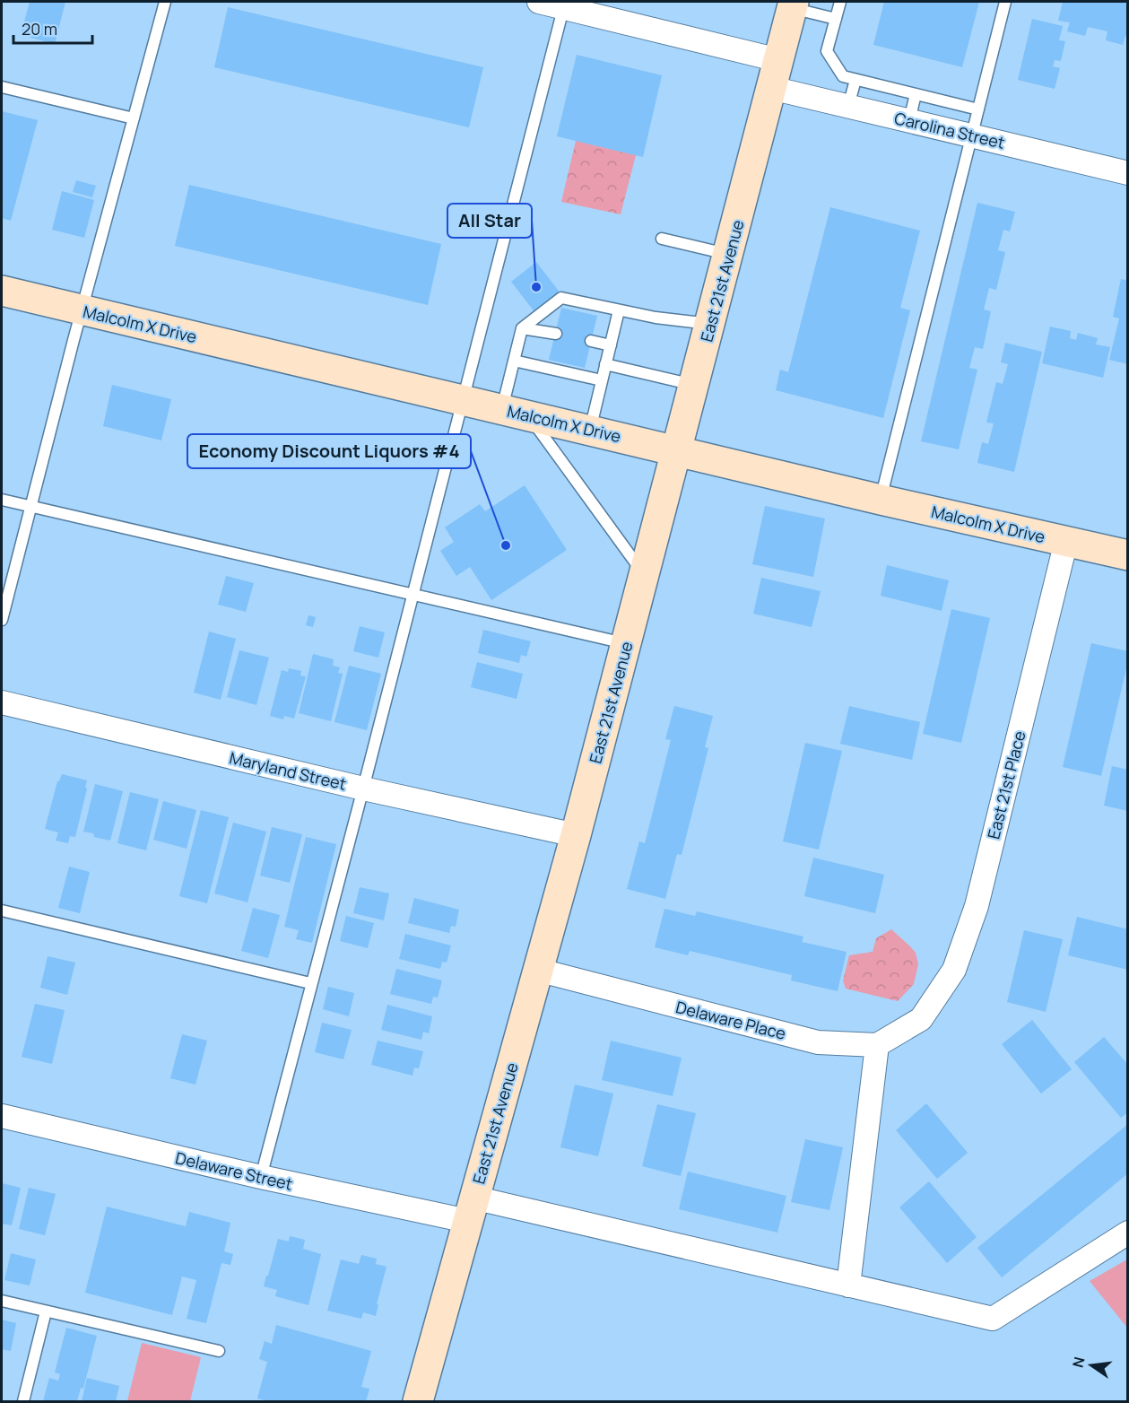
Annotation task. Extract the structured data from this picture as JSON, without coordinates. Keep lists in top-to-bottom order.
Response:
{
  "streets": {
    "street": [
      "Carolina Street",
      "East 21st Avenue",
      "Malcolm X Drive",
      "Maryland Street",
      "East 21st Place",
      "Delaware Place",
      "Delaware Street"
    ]
  },
  "crossings": [
    ["Carolina Street", "East 21st Avenue"],
    ["East 21st Avenue", "Malcolm X Drive"],
    ["East 21st Avenue", "Maryland Street"],
    ["East 21st Avenue", "Delaware Place"],
    ["East 21st Avenue", "Delaware Street"],
    ["Malcolm X Drive", "East 21st Place"],
    ["East 21st Place", "Delaware Place"]
  ],
  "places": ["All Star", "Economy Discount Liquors #4"],
  "scale_bar": "20 m",
  "north": "left"
}
